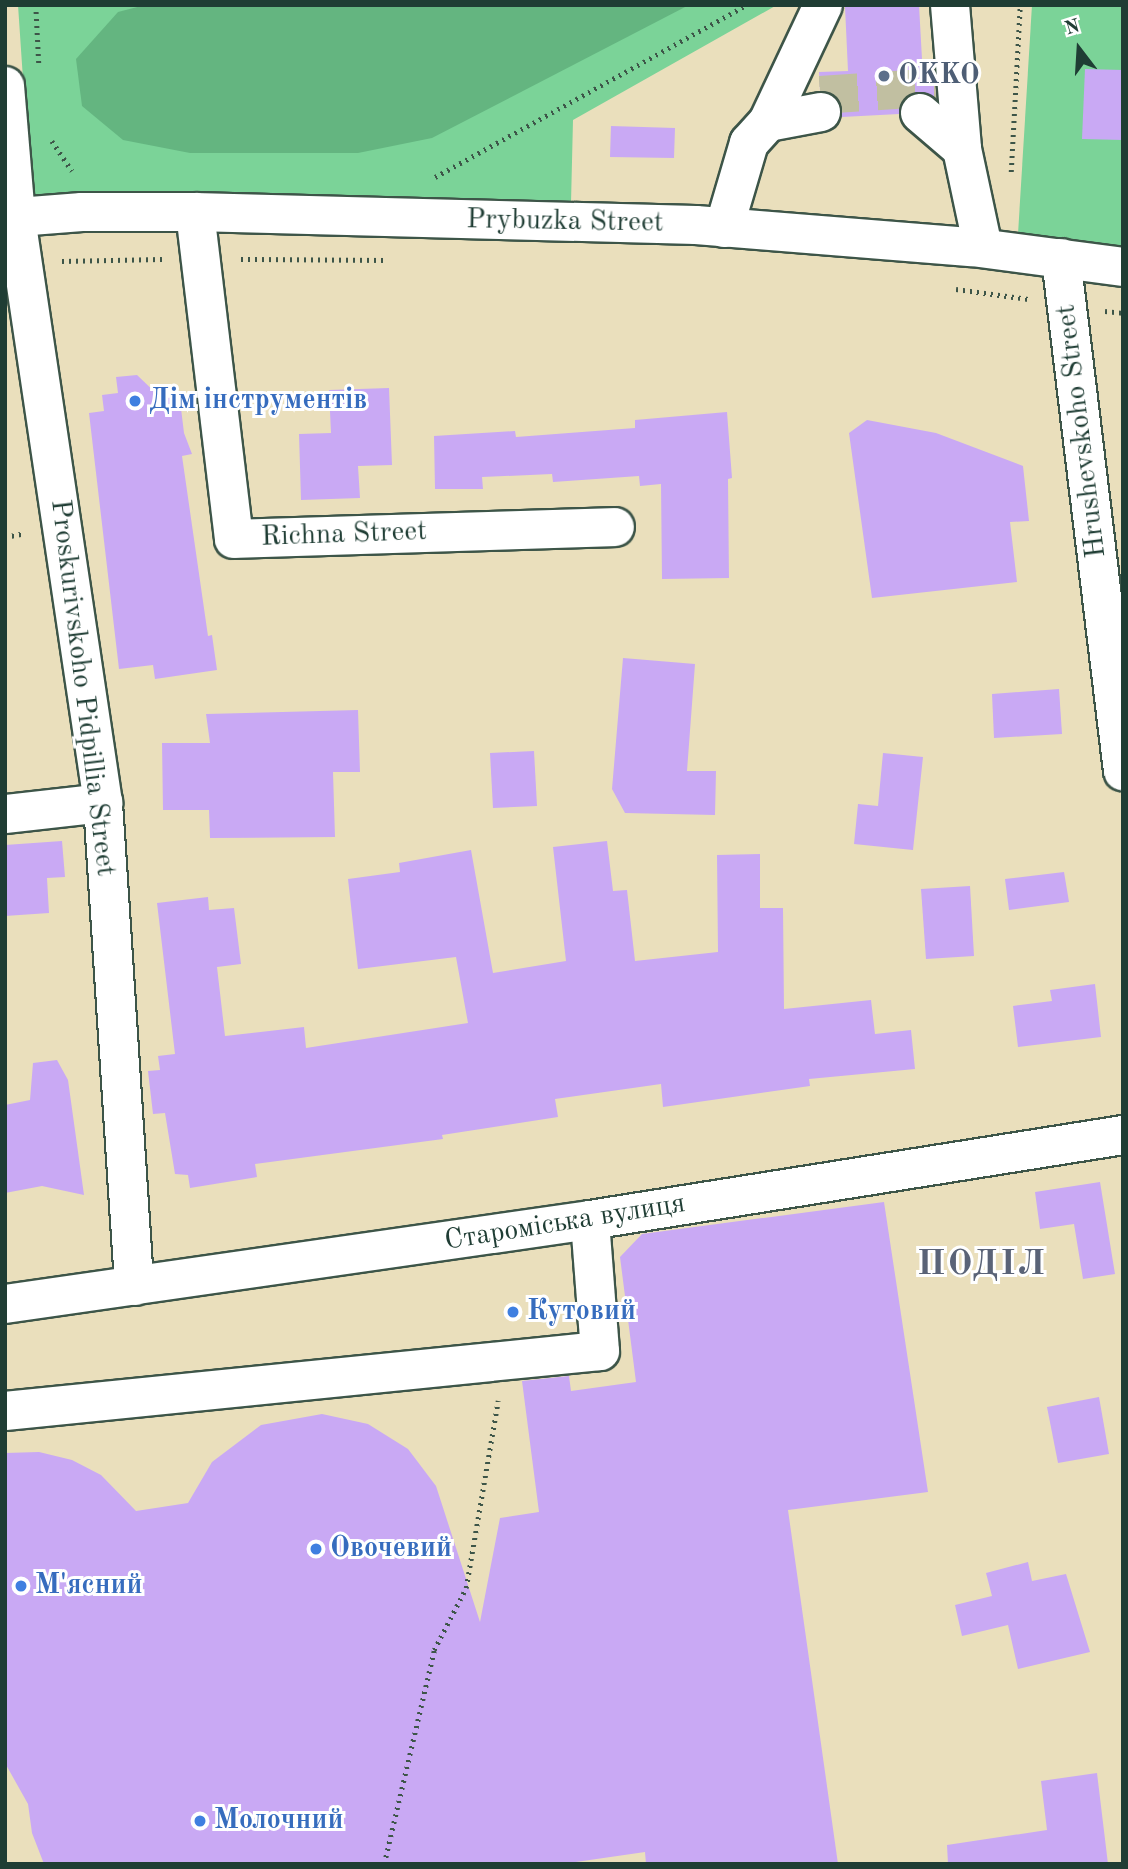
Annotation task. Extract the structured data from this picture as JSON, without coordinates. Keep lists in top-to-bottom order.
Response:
{
  "streets": {
    "street": [
      "Prybuzka Street",
      "Hrushevskoho Street",
      "Richna Street",
      "Proskurivskoho Pidpillia Street",
      "Староміська вулиця"
    ]
  },
  "crossings": [
    ["Prybuzka Street", "Hrushevskoho Street"],
    ["Prybuzka Street", "Richna Street"],
    ["Prybuzka Street", "Proskurivskoho Pidpillia Street"],
    ["Proskurivskoho Pidpillia Street", "Староміська вулиця"]
  ],
  "districts": ["ПОДІЛ"],
  "places": [
    "OKKO",
    "Дім інструментів",
    "Кутовий",
    "Овочевий",
    "М'ясний",
    "Молочний"
  ],
  "north": "top"
}
